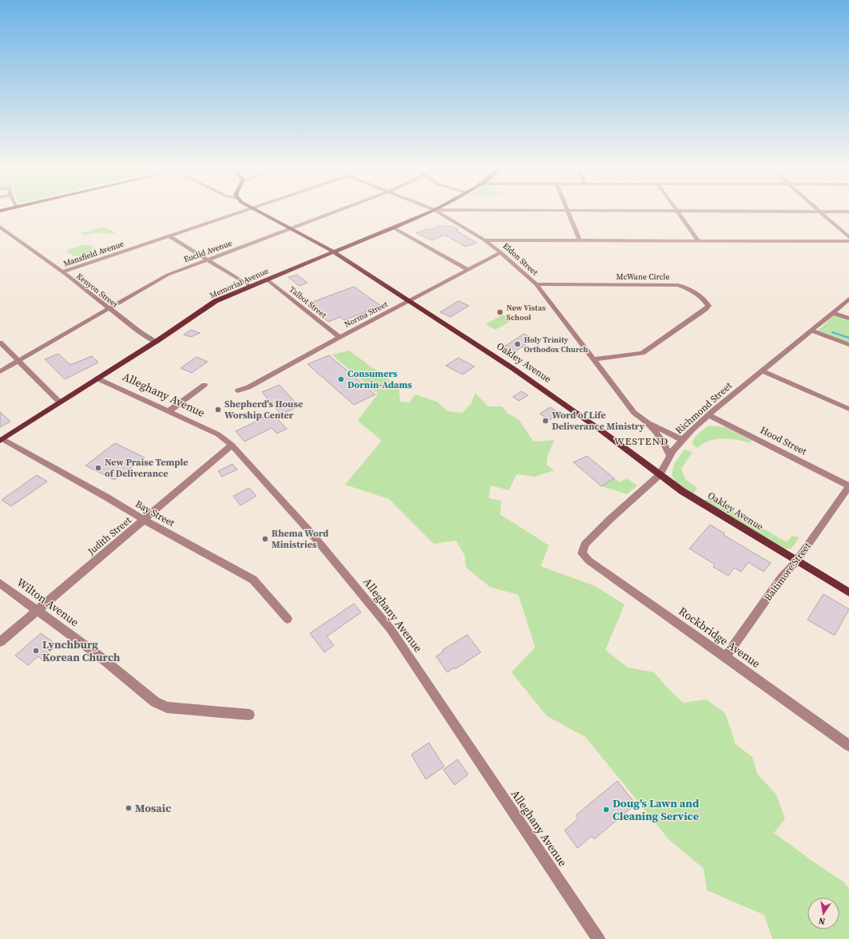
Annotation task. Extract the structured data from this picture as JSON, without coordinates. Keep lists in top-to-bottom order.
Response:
{
  "streets": {
    "main road": ["Memorial Avenue", "Oakley Avenue"],
    "street": [
      "Euclid Avenue",
      "Mansfield Avenue",
      "Eldon Street",
      "McWane Circle",
      "Kenyon Street",
      "Talbot Street",
      "Norma Street",
      "Alleghany Avenue",
      "Richmond Street",
      "Hood Street",
      "Bay Street",
      "Judith Street",
      "Baltimore Street",
      "Wilton Avenue",
      "Rockbridge Avenue"
    ]
  },
  "crossings": [
    ["Euclid Avenue", "Kenyon Street"],
    ["Euclid Avenue", "Oakley Avenue"],
    ["Mansfield Avenue", "Kenyon Street"],
    ["Eldon Street", "McWane Circle"],
    ["Eldon Street", "Norma Street"],
    ["Eldon Street", "Richmond Street"],
    ["Memorial Avenue", "Kenyon Street"],
    ["Memorial Avenue", "Talbot Street"],
    ["Memorial Avenue", "Oakley Avenue"],
    ["Memorial Avenue", "Alleghany Avenue"],
    ["Memorial Avenue", "Bay Street"],
    ["Talbot Street", "Norma Street"],
    ["Norma Street", "Oakley Avenue"],
    ["Oakley Avenue", "Richmond Street"],
    ["Oakley Avenue", "Baltimore Street"],
    ["Alleghany Avenue", "Judith Street"],
    ["Richmond Street", "Hood Street"],
    ["Richmond Street", "Rockbridge Avenue"],
    ["Hood Street", "Baltimore Street"],
    ["Bay Street", "Judith Street"],
    ["Judith Street", "Wilton Avenue"],
    ["Baltimore Street", "Rockbridge Avenue"]
  ],
  "districts": ["WESTEND"],
  "places": [
    "New Vistas School",
    "Holy Trinity Orthodox Church",
    "Consumers Dornin-Adams",
    "Shepherd's House Worship Center",
    "Word of Life Deliverance Ministry",
    "New Praise Temple of Deliverance",
    "Rhema Word Ministries",
    "Lynchburg Korean Church",
    "Mosaic",
    "Doug's Lawn and Cleaning Service"
  ],
  "north": "bottom"
}
